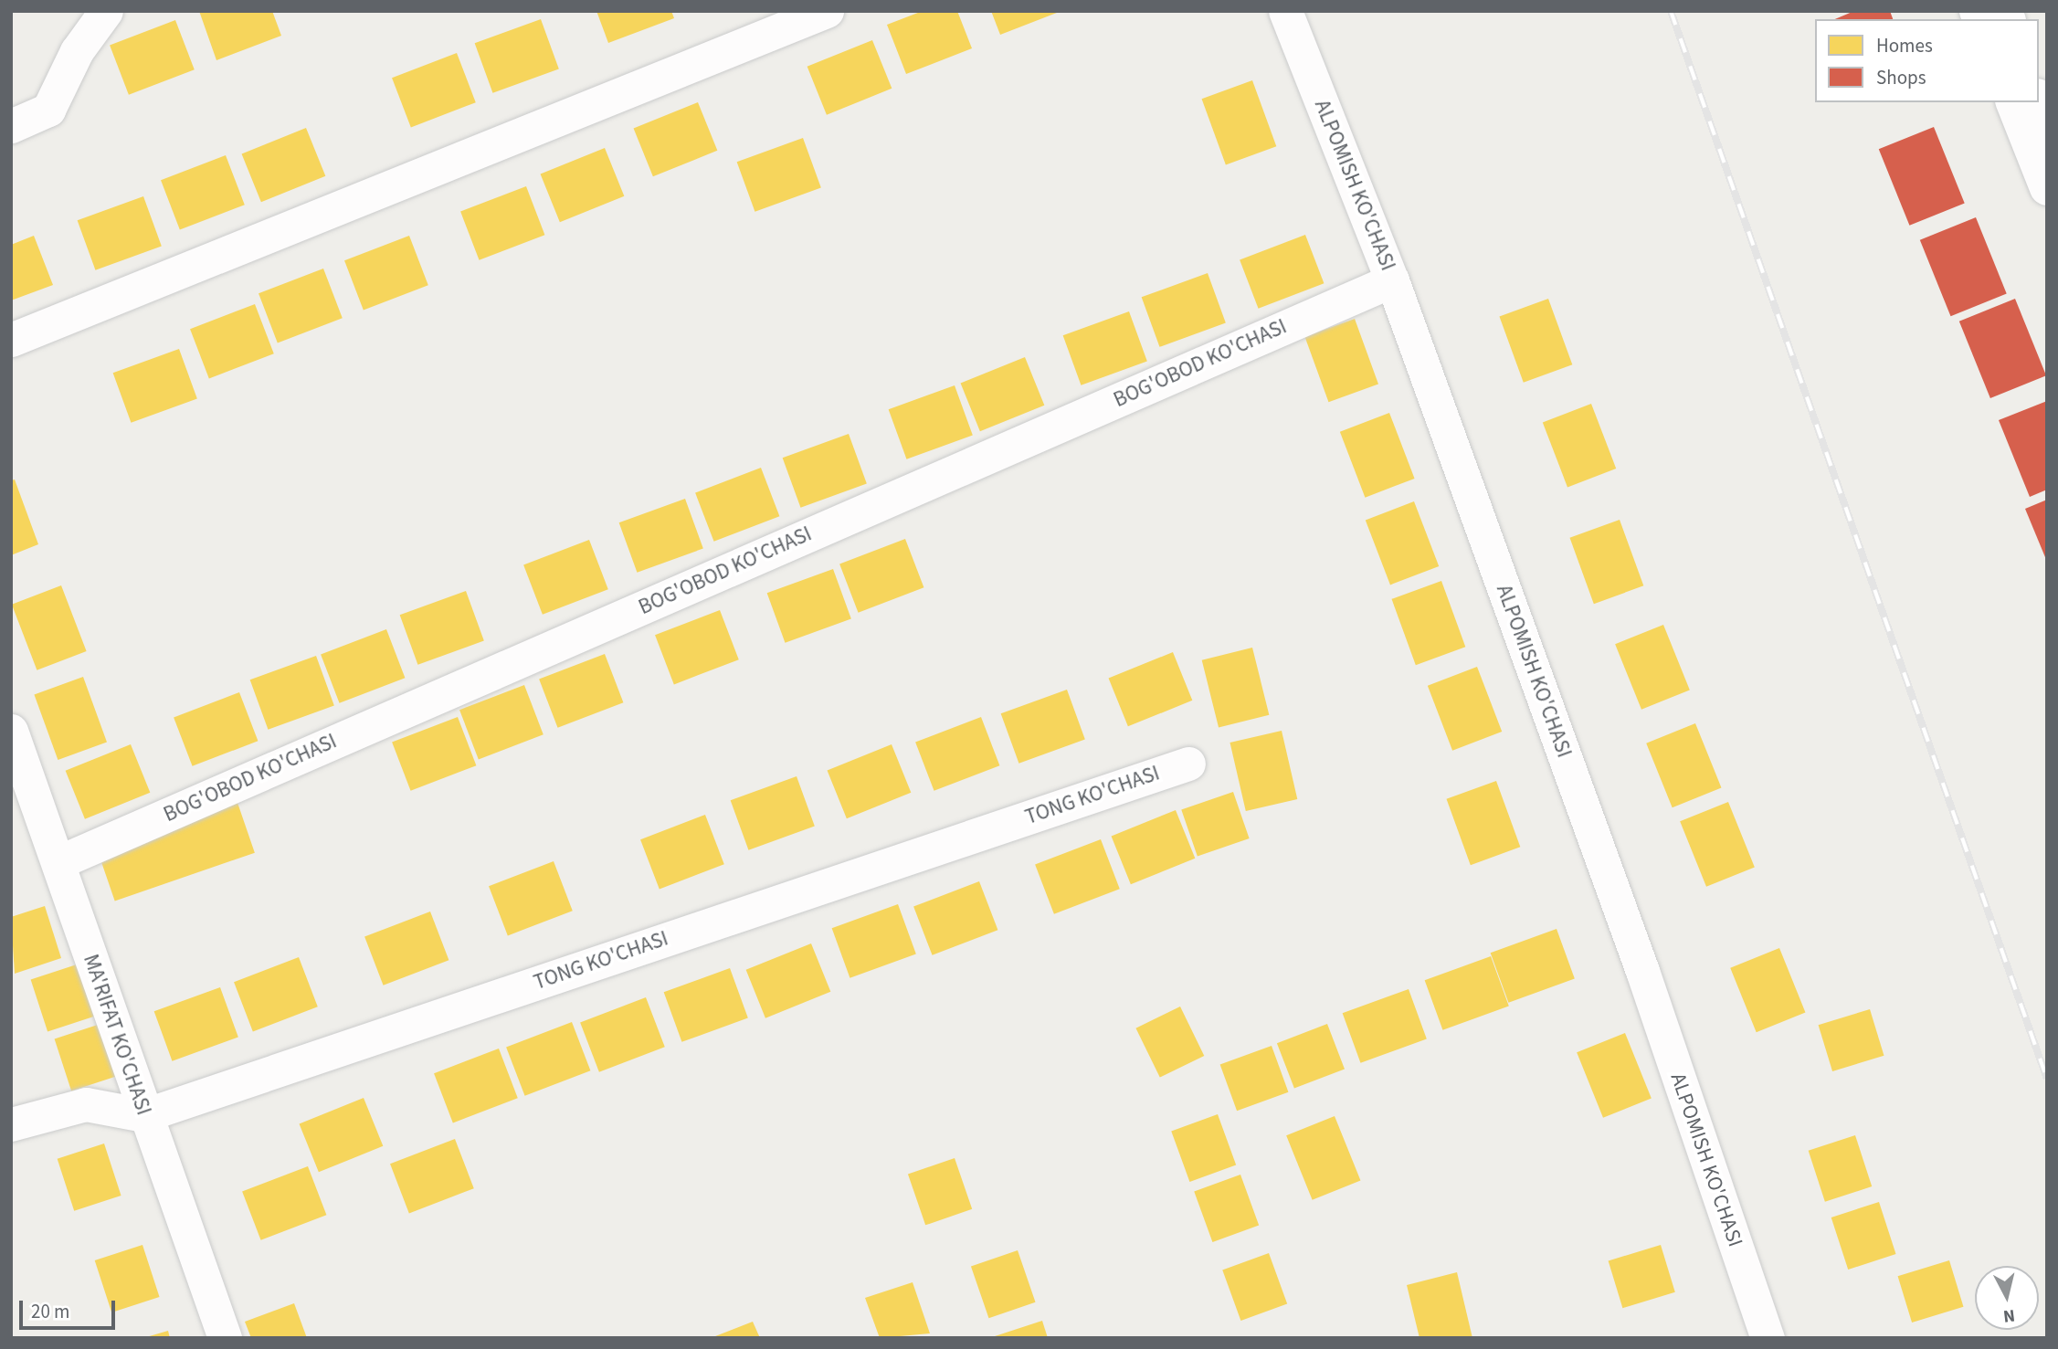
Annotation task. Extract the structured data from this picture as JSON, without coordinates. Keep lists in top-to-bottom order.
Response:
{
  "streets": {
    "street": [
      "ALPOMISH KO'CHASI",
      "BOG'OBOD KO'CHASI",
      "TONG KO'CHASI",
      "MA'RIFAT KO'CHASI"
    ]
  },
  "crossings": [
    ["ALPOMISH KO'CHASI", "BOG'OBOD KO'CHASI"],
    ["BOG'OBOD KO'CHASI", "MA'RIFAT KO'CHASI"],
    ["TONG KO'CHASI", "MA'RIFAT KO'CHASI"]
  ],
  "legend": ["Homes", "Shops"],
  "scale_bar": "20 m",
  "north": "bottom"
}
